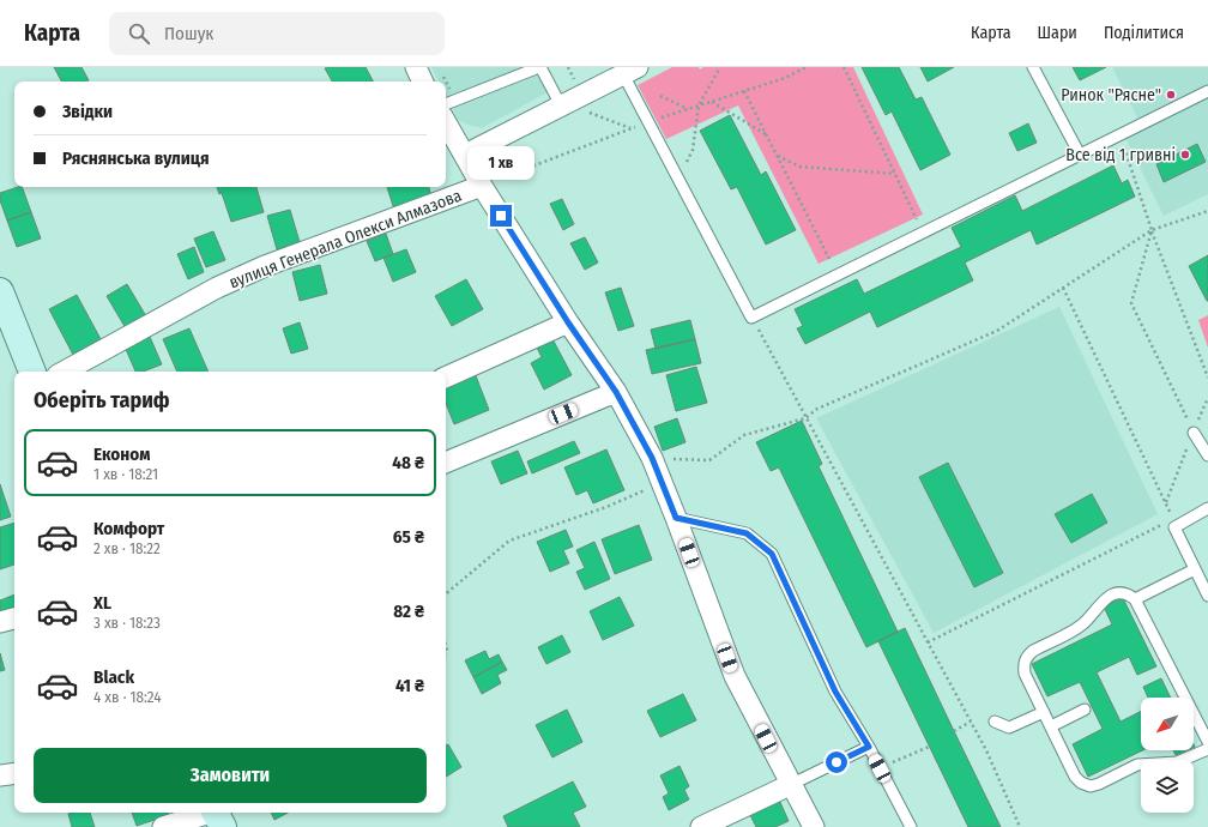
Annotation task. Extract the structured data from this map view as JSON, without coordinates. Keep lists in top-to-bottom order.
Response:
{
  "streets": {
    "street": ["вулиця Генерала Олекси Алмазова"]
  },
  "places": ["Ринок \"Рясне\"", "Все від 1 гривні"],
  "north": "bottom left",
  "page": {
    "header": "Карта",
    "search": "Пошук",
    "nav": ["Карта", "Шари", "Поділитися"],
    "banner": ["Звідки", "Ряснянська вулиця"],
    "bubble": "1 хв",
    "heading": "Оберіть тариф",
    "list": [
      {
        "name": "Економ",
        "note": "1 хв · 18:21",
        "value": "48 ₴"
      },
      {
        "name": "Комфорт",
        "note": "2 хв · 18:22",
        "value": "65 ₴"
      },
      {
        "name": "XL",
        "note": "3 хв · 18:23",
        "value": "82 ₴"
      },
      {
        "name": "Black",
        "note": "4 хв · 18:24",
        "value": "41 ₴"
      }
    ],
    "buttons": "Замовити"
  }
}
